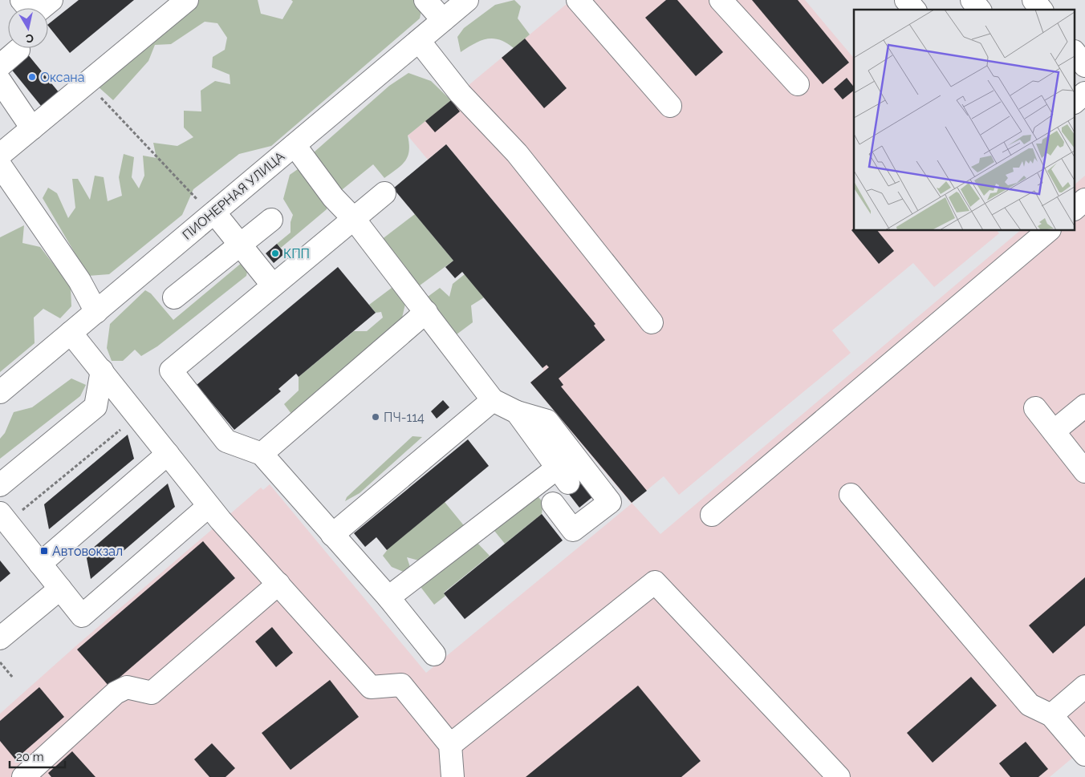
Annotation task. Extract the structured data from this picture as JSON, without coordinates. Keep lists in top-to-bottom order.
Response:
{
  "streets": {
    "main road": ["ПИОНЕРНАЯ УЛИЦА"]
  },
  "places": {
    "other": ["Оксана", "КПП", "ПЧ-114"],
    "transit": ["Автовокзал"]
  },
  "scale_bar": "20 m",
  "north": "bottom"
}
